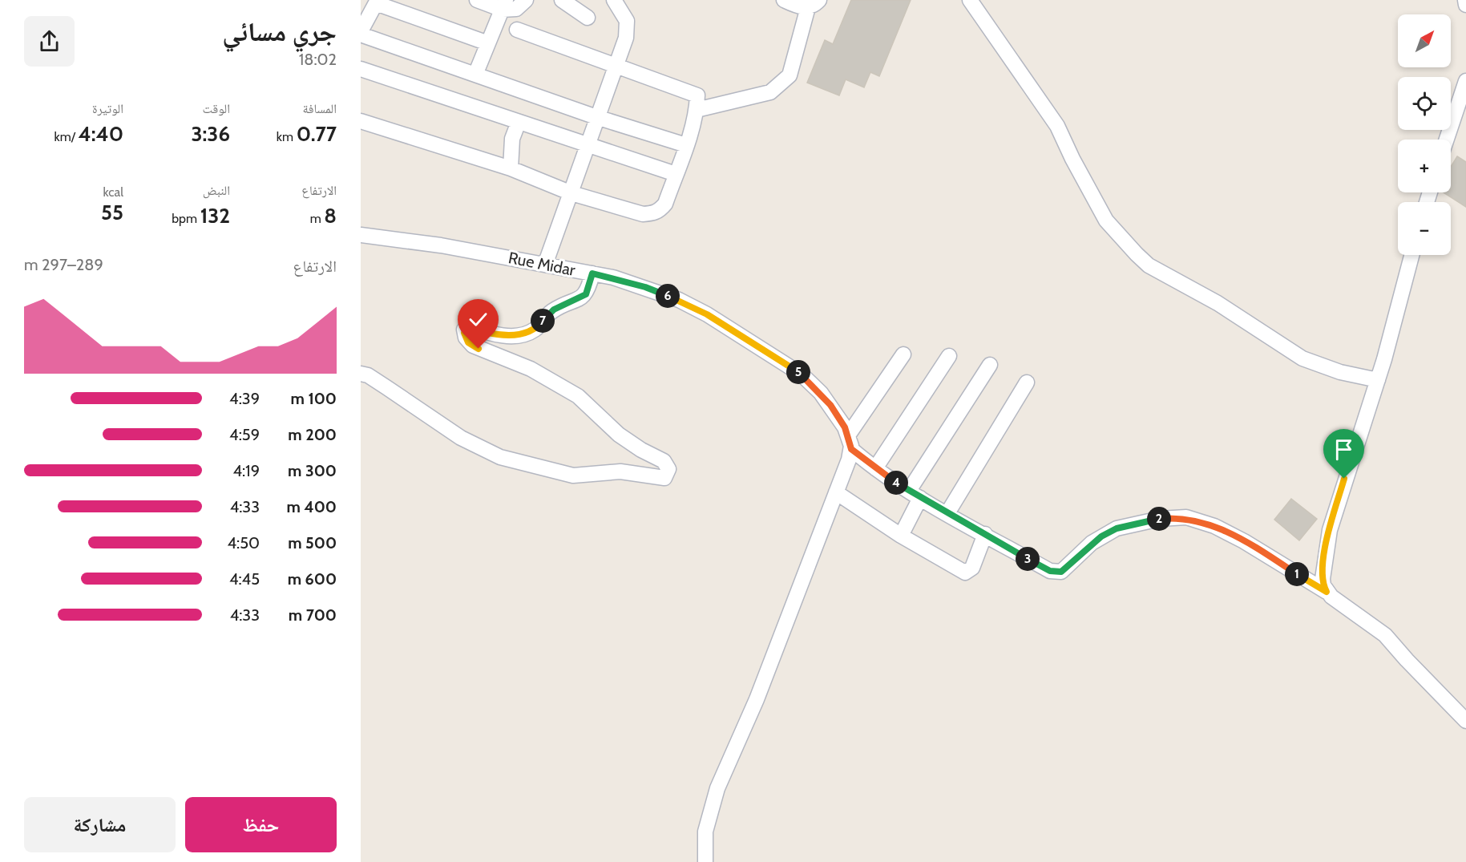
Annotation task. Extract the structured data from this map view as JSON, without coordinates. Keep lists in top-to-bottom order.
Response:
{
  "streets": {
    "street": ["Rue Midar"]
  },
  "north": "top right",
  "page": {
    "heading": ["جري مسائي", "18:02"],
    "map_buttons": ["+", "−"],
    "stats": [
      ["المسافة", "0.77 km"],
      ["الوقت", "3:36"],
      ["الوتيرة", "4:40 /km"],
      ["الارتفاع", "8 m"],
      ["النبض", "132 bpm"],
      ["kcal", "55"]
    ],
    "chart": ["الارتفاع", "289–297 m"],
    "pins": [
      "6",
      "7",
      "5",
      "4",
      "2",
      "3",
      "1"
    ],
    "list": [
      {
        "name": "100 m",
        "note": "4:39"
      },
      {
        "name": "200 m",
        "note": "4:59"
      },
      {
        "name": "300 m",
        "note": "4:19"
      },
      {
        "name": "400 m",
        "note": "4:33"
      },
      {
        "name": "500 m",
        "note": "4:50"
      },
      {
        "name": "600 m",
        "note": "4:45"
      },
      {
        "name": "700 m",
        "note": "4:33"
      }
    ],
    "buttons": ["حفظ", "مشاركة"]
  }
}
